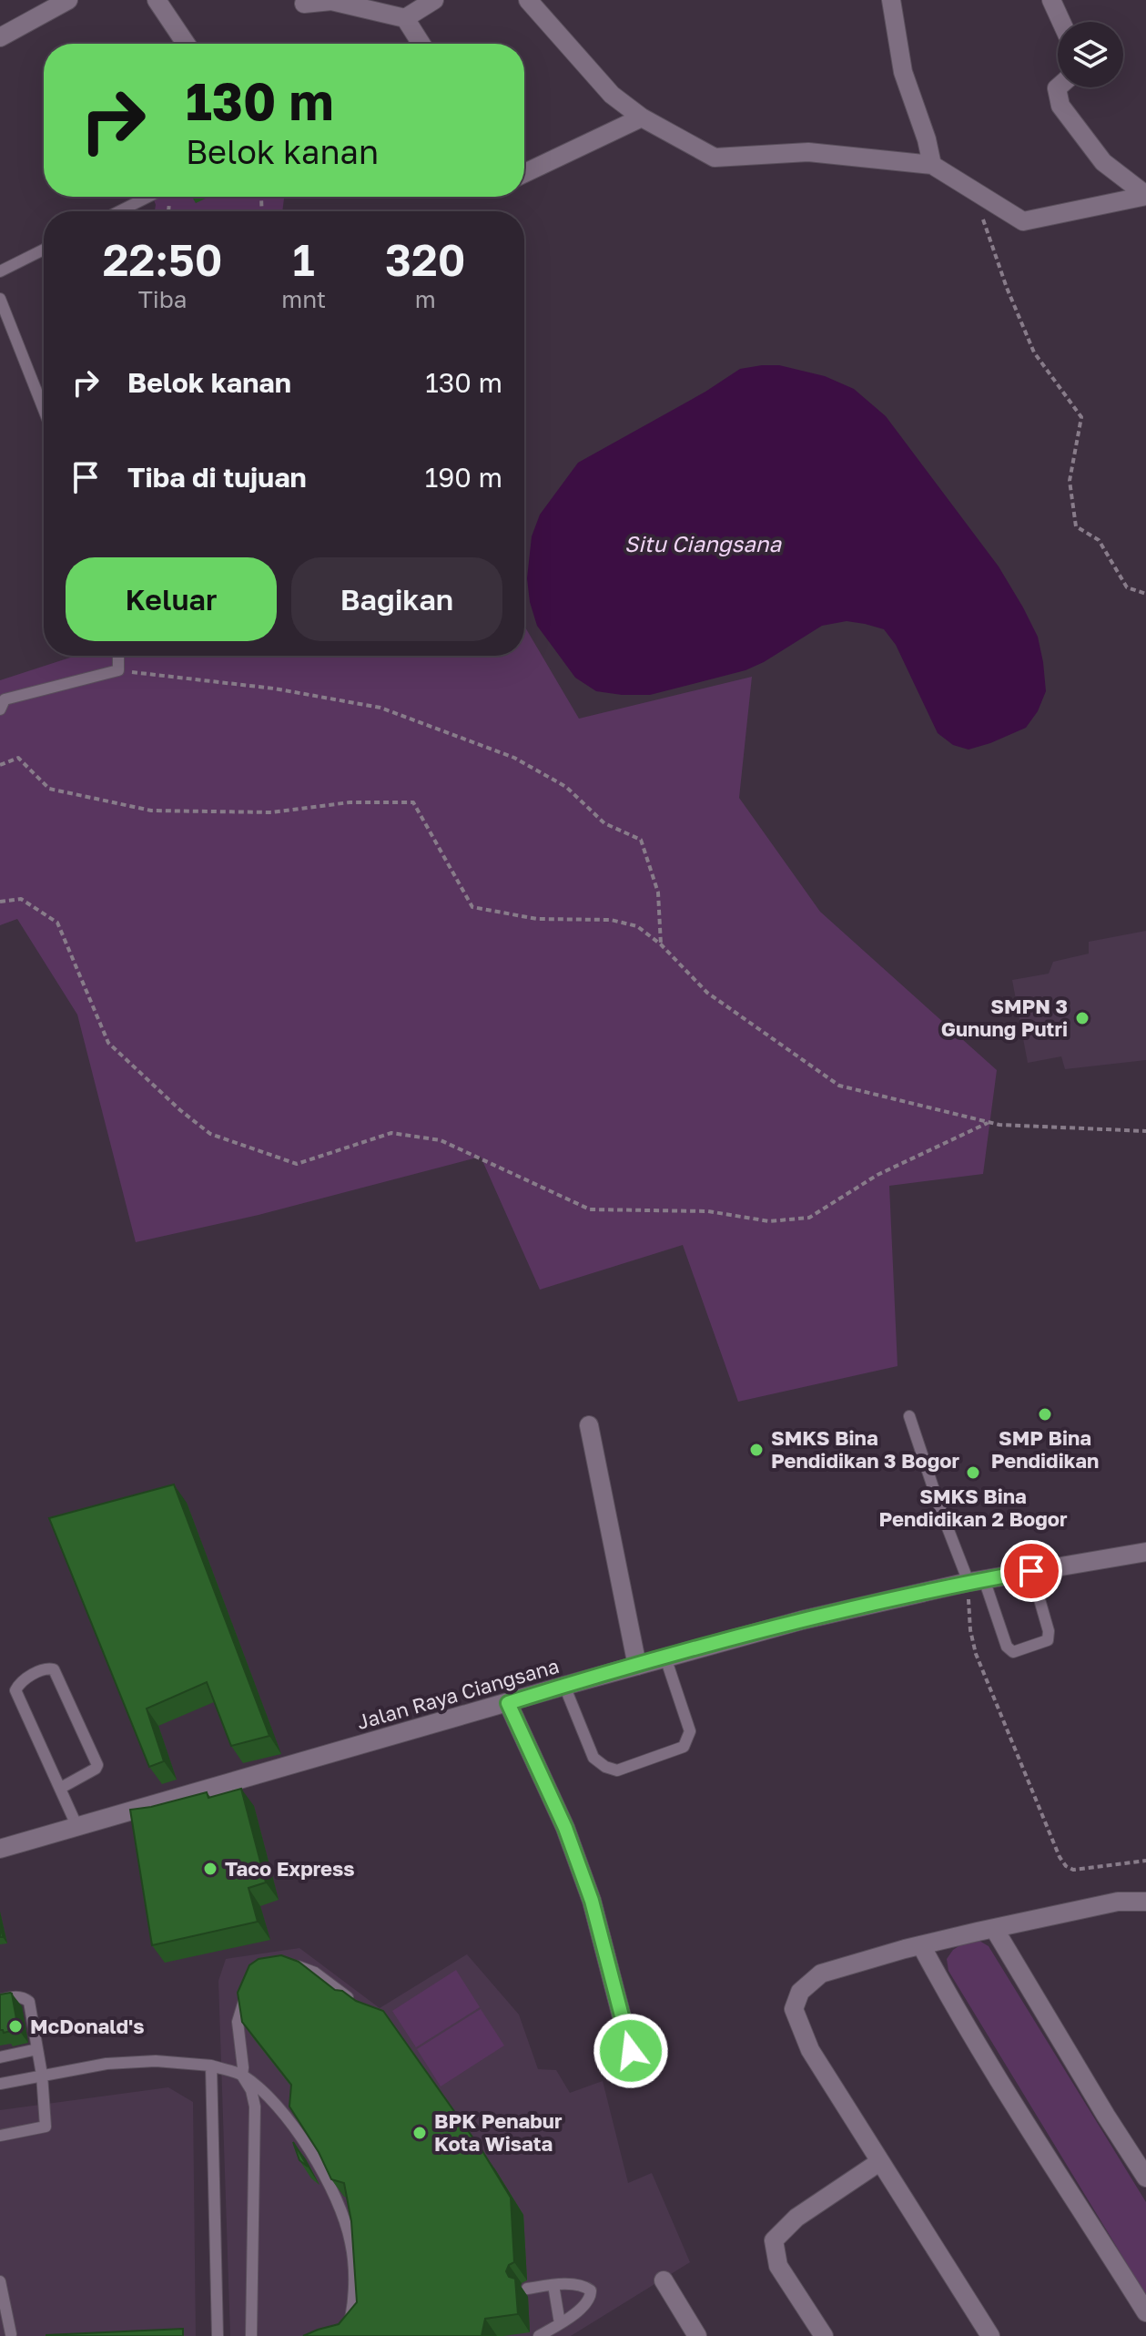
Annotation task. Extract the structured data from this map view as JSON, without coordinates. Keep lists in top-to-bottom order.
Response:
{
  "streets": {
    "street": ["Jalan Raya Ciangsana"]
  },
  "water": ["Situ Ciangsana"],
  "places": [
    "SMPN 3 Gunung Putri",
    "SMP Bina Pendidikan",
    "SMKS Bina Pendidikan 3 Bogor",
    "SMKS Bina Pendidikan 2 Bogor",
    "Taco Express",
    "McDonald's",
    "BPK Penabur Kota Wisata"
  ],
  "page": {
    "turn": ["130 m", "Belok kanan"],
    "eta": [
      "22:50",
      "Tiba",
      "1",
      "mnt",
      "320",
      "m"
    ],
    "list": [
      {
        "name": "Belok kanan",
        "value": "130 m"
      },
      {
        "name": "Tiba di tujuan",
        "value": "190 m"
      }
    ],
    "buttons": ["Keluar", "Bagikan"]
  }
}
